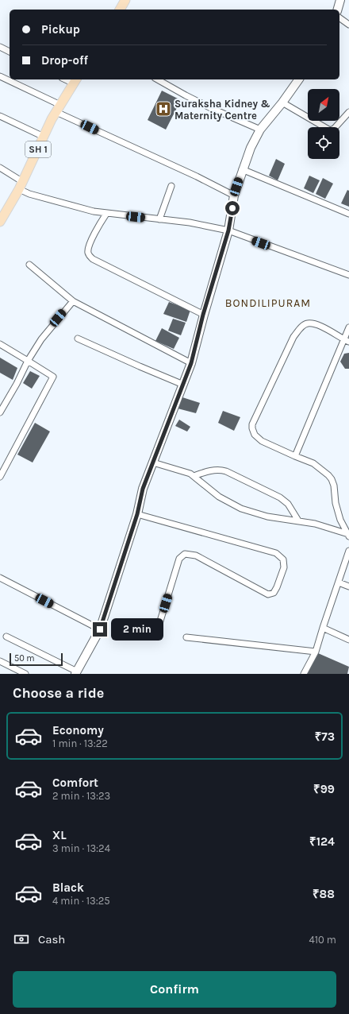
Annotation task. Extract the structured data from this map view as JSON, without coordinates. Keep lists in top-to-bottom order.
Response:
{
  "streets": {
    "main road": ["SH 1"]
  },
  "districts": ["BONDILIPURAM"],
  "places": {
    "hospital": ["Suraksha Kidney & Maternity Centre"]
  },
  "scale_bar": "50 m",
  "north": "top right",
  "page": {
    "banner": ["Pickup", "Drop-off"],
    "bubble": "2 min",
    "scale": "50 m",
    "heading": "Choose a ride",
    "list": [
      {
        "name": "Economy",
        "note": "1 min · 13:22",
        "value": "₹73"
      },
      {
        "name": "Comfort",
        "note": "2 min · 13:23",
        "value": "₹99"
      },
      {
        "name": "XL",
        "note": "3 min · 13:24",
        "value": "₹124"
      },
      {
        "name": "Black",
        "note": "4 min · 13:25",
        "value": "₹88"
      }
    ],
    "pay": ["Cash", "410 m"],
    "buttons": "Confirm"
  }
}
